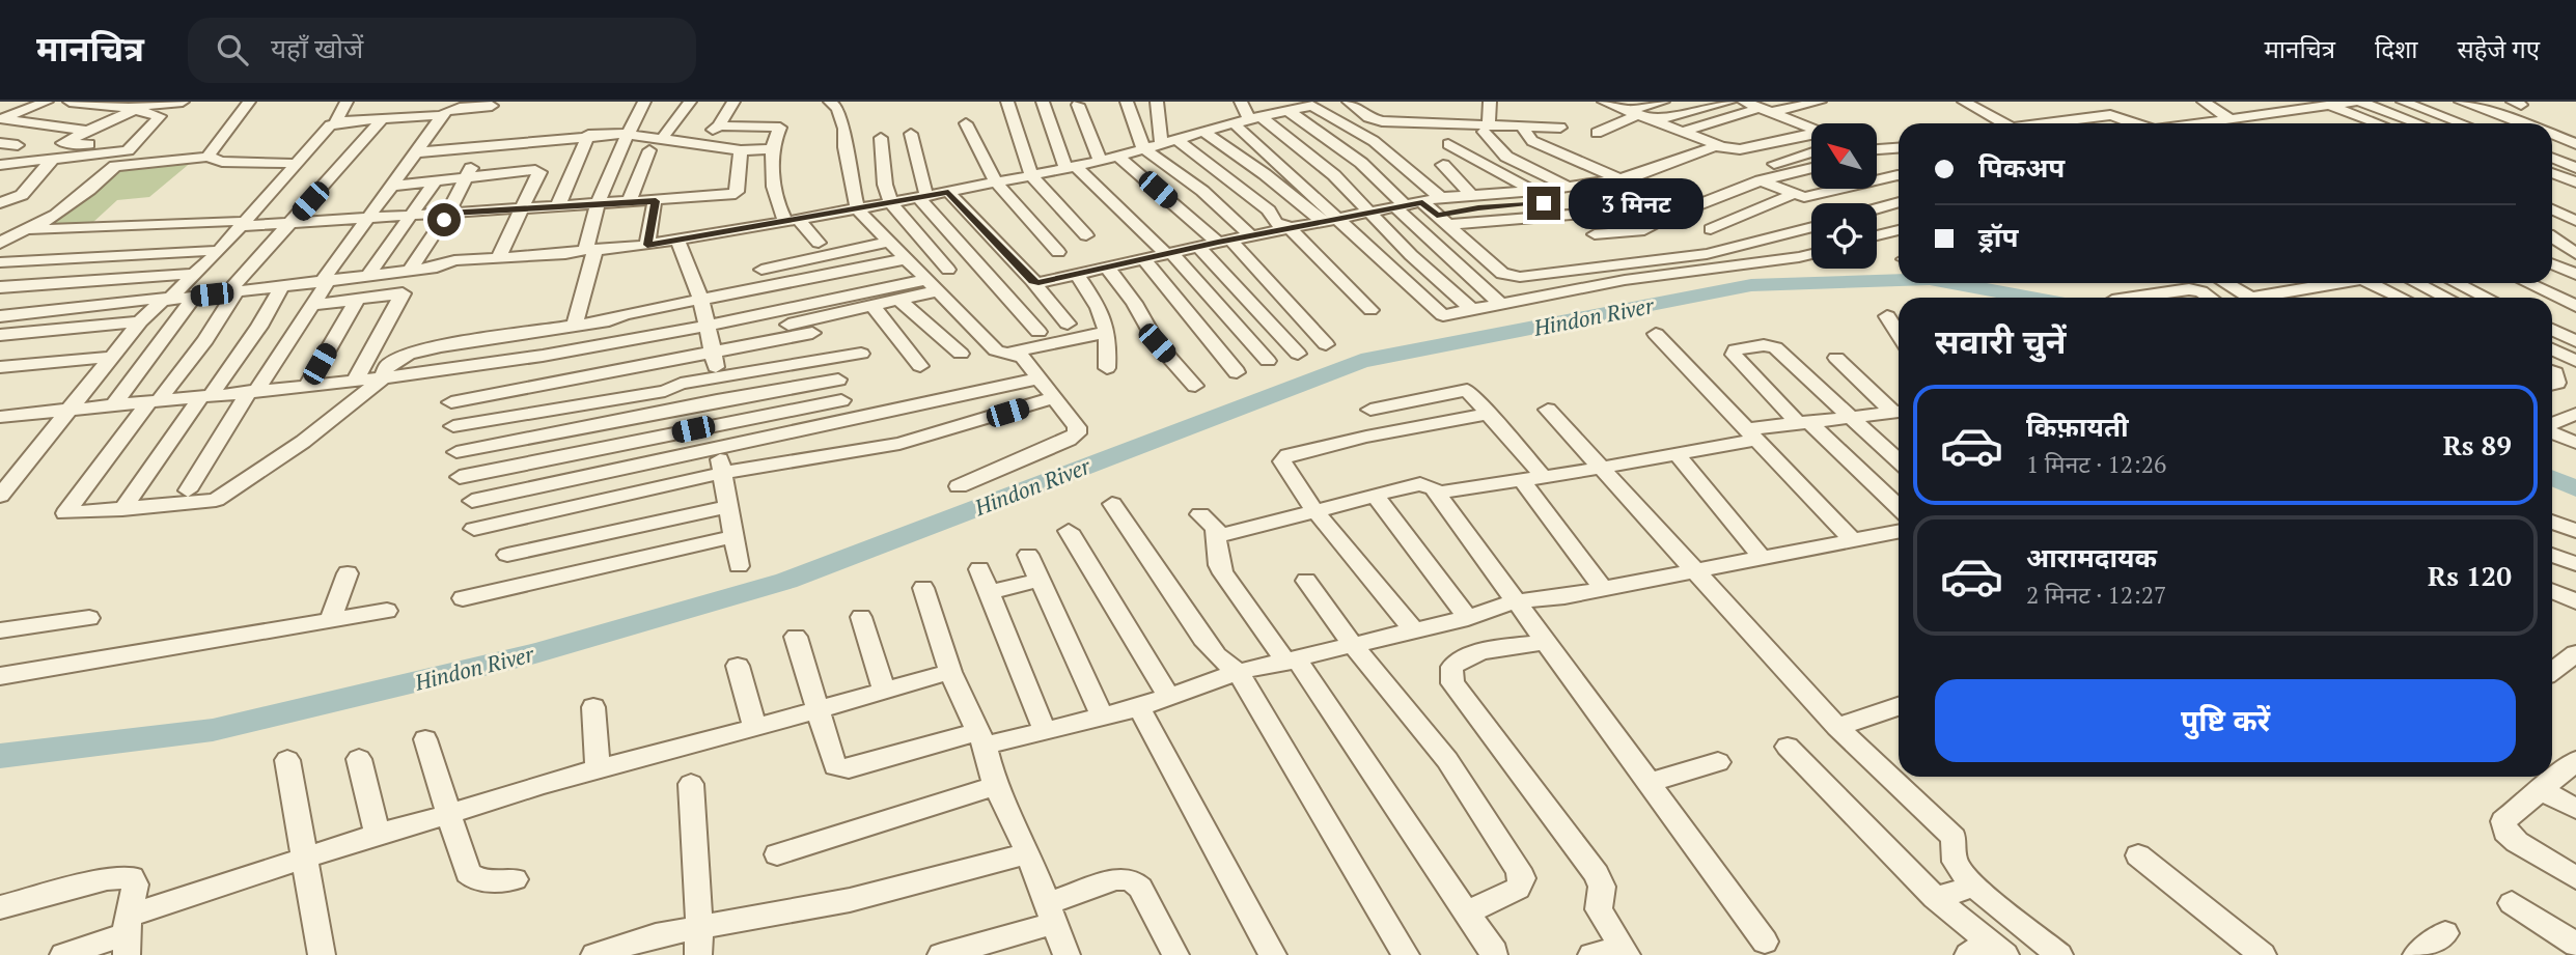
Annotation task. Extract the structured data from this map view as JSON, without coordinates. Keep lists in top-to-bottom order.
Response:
{
  "water": ["Hindon River"],
  "north": "top left",
  "page": {
    "header": "मानचित्र",
    "search": "यहाँ खोजें",
    "nav": ["मानचित्र", "दिशा", "सहेजे गए"],
    "banner": ["पिकअप", "ड्रॉप"],
    "bubble": "3 मिनट",
    "heading": "सवारी चुनें",
    "list": [
      {
        "name": "किफ़ायती",
        "note": "1 मिनट · 12:26",
        "value": "Rs 89"
      },
      {
        "name": "आरामदायक",
        "note": "2 मिनट · 12:27",
        "value": "Rs 120"
      }
    ],
    "buttons": "पुष्टि करें"
  }
}
